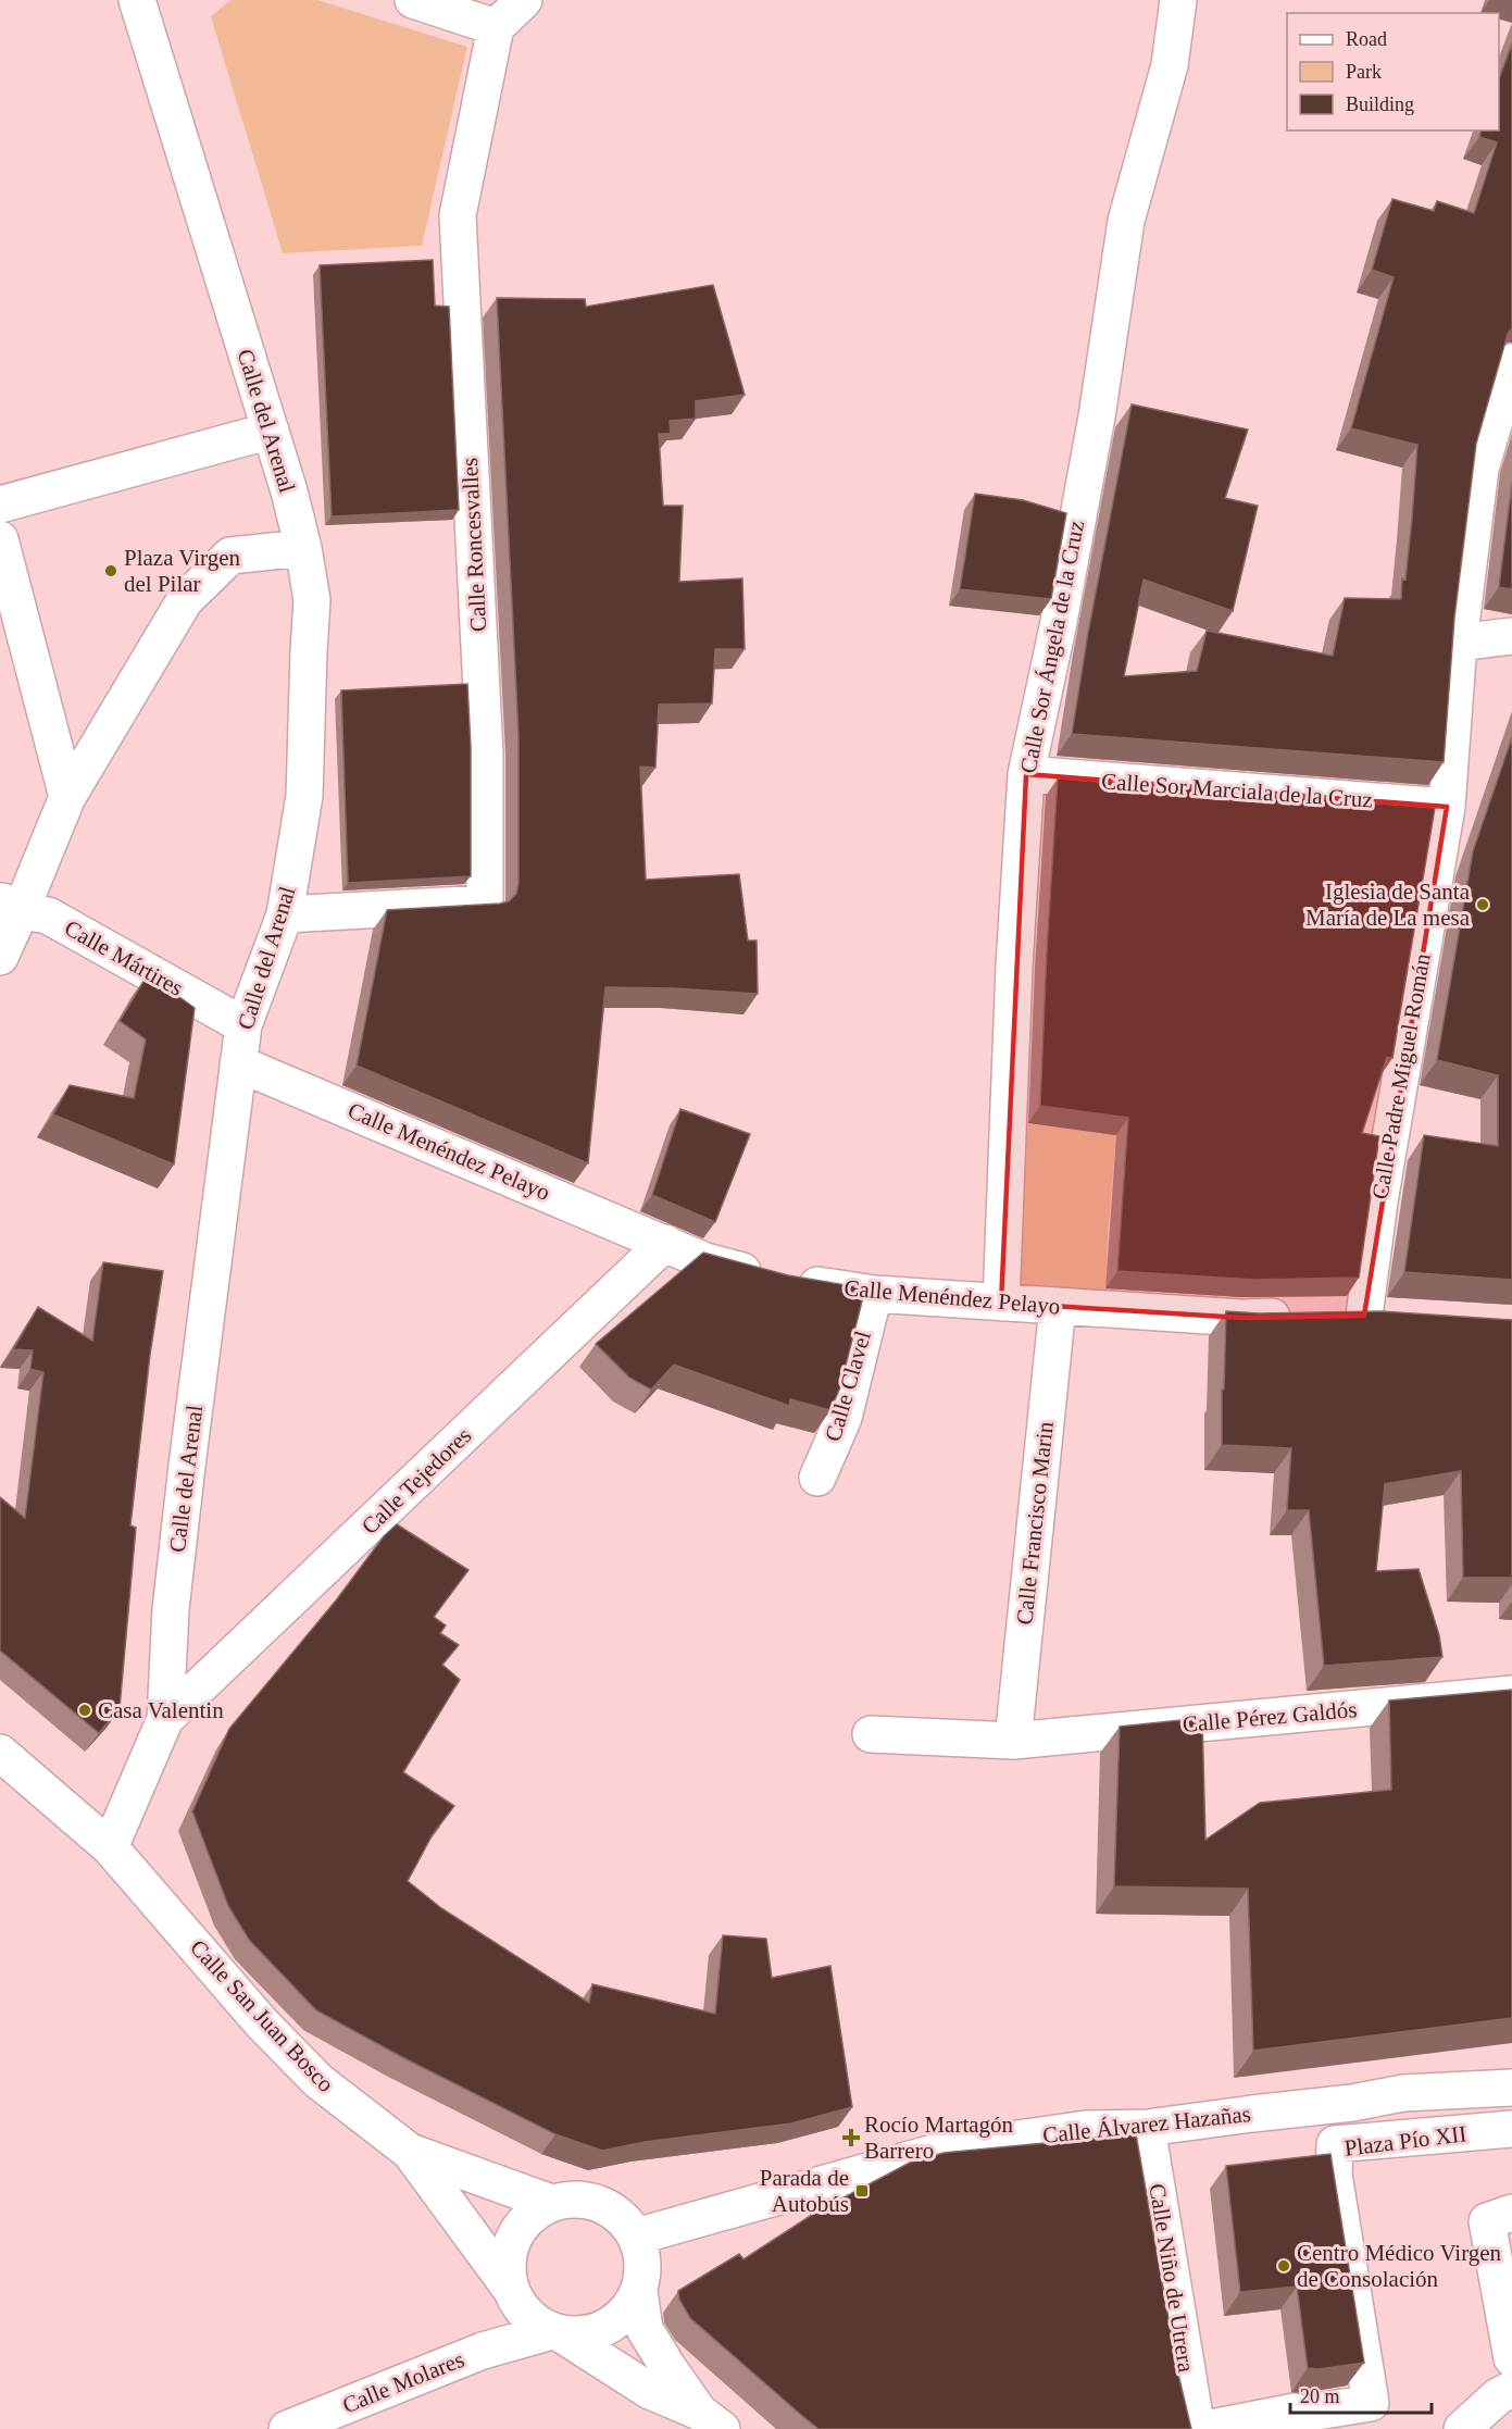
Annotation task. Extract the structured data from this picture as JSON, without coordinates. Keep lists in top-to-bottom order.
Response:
{
  "streets": {
    "street": [
      "Calle del Arenal",
      "Calle Roncesvalles",
      "Calle Sor Ángela de la Cruz",
      "Calle Sor Marciala de la Cruz",
      "Calle Mártires",
      "Calle Padre Miguel Román",
      "Calle Menéndez Pelayo",
      "Calle Clavel",
      "Calle Tejedores",
      "Calle Francisco Marin",
      "Calle Pérez Galdós",
      "Calle San Juan Bosco",
      "Calle Álvarez Hazañas",
      "Plaza Pío XII",
      "Calle Niño de Utrera",
      "Calle Molares"
    ]
  },
  "crossings": [
    ["Calle del Arenal", "Calle Roncesvalles"],
    ["Calle del Arenal", "Calle Mártires"],
    ["Calle del Arenal", "Calle Menéndez Pelayo"],
    ["Calle del Arenal", "Calle Tejedores"],
    ["Calle del Arenal", "Calle San Juan Bosco"],
    ["Calle Sor Ángela de la Cruz", "Calle Sor Marciala de la Cruz"],
    ["Calle Sor Ángela de la Cruz", "Calle Menéndez Pelayo"],
    ["Calle Sor Marciala de la Cruz", "Calle Padre Miguel Román"],
    ["Calle Padre Miguel Román", "Calle Menéndez Pelayo"],
    ["Calle Menéndez Pelayo", "Calle Clavel"],
    ["Calle Menéndez Pelayo", "Calle Tejedores"],
    ["Calle Menéndez Pelayo", "Calle Francisco Marin"],
    ["Calle Francisco Marin", "Calle Pérez Galdós"],
    ["Calle San Juan Bosco", "Calle Álvarez Hazañas"],
    ["Calle San Juan Bosco", "Calle Molares"],
    ["Calle Álvarez Hazañas", "Calle Niño de Utrera"],
    ["Calle Álvarez Hazañas", "Calle Molares"]
  ],
  "places": {
    "other": [
      "Plaza Virgen del Pilar",
      "Iglesia de Santa María de La mesa",
      "Casa Valentin",
      "Centro Médico Virgen de Consolación"
    ],
    "health": ["Rocío Martagón Barrero"],
    "transit": ["Parada de Autobús"]
  },
  "legend": ["Road", "Park", "Building"],
  "scale_bar": "20 m"
}
